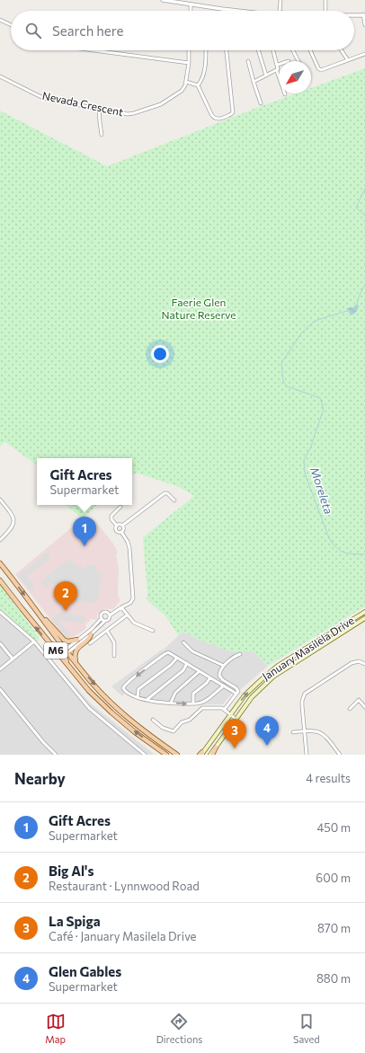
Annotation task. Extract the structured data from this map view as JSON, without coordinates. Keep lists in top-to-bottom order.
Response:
{
  "streets": {
    "main road": ["January Masilela Drive", "M6"],
    "street": ["Nevada Crescent"]
  },
  "water": ["Moreleta"],
  "parks": ["Faerie Glen Nature Reserve"],
  "north": "bottom left",
  "page": {
    "search": "Search here",
    "popup": ["Gift Acres", "Supermarket"],
    "pins": [
      "1",
      "2",
      "4",
      "3"
    ],
    "heading": ["Nearby", "4 results"],
    "list": [
      {
        "mark": "1",
        "name": "Gift Acres",
        "note": "Supermarket",
        "value": "450 m"
      },
      {
        "mark": "2",
        "name": "Big Al's",
        "note": "Restaurant · Lynnwood Road",
        "value": "600 m"
      },
      {
        "mark": "3",
        "name": "La Spiga",
        "note": "Café · January Masilela Drive",
        "value": "870 m"
      },
      {
        "mark": "4",
        "name": "Glen Gables",
        "note": "Supermarket",
        "value": "880 m"
      }
    ],
    "nav": ["Map", "Directions", "Saved"]
  }
}
